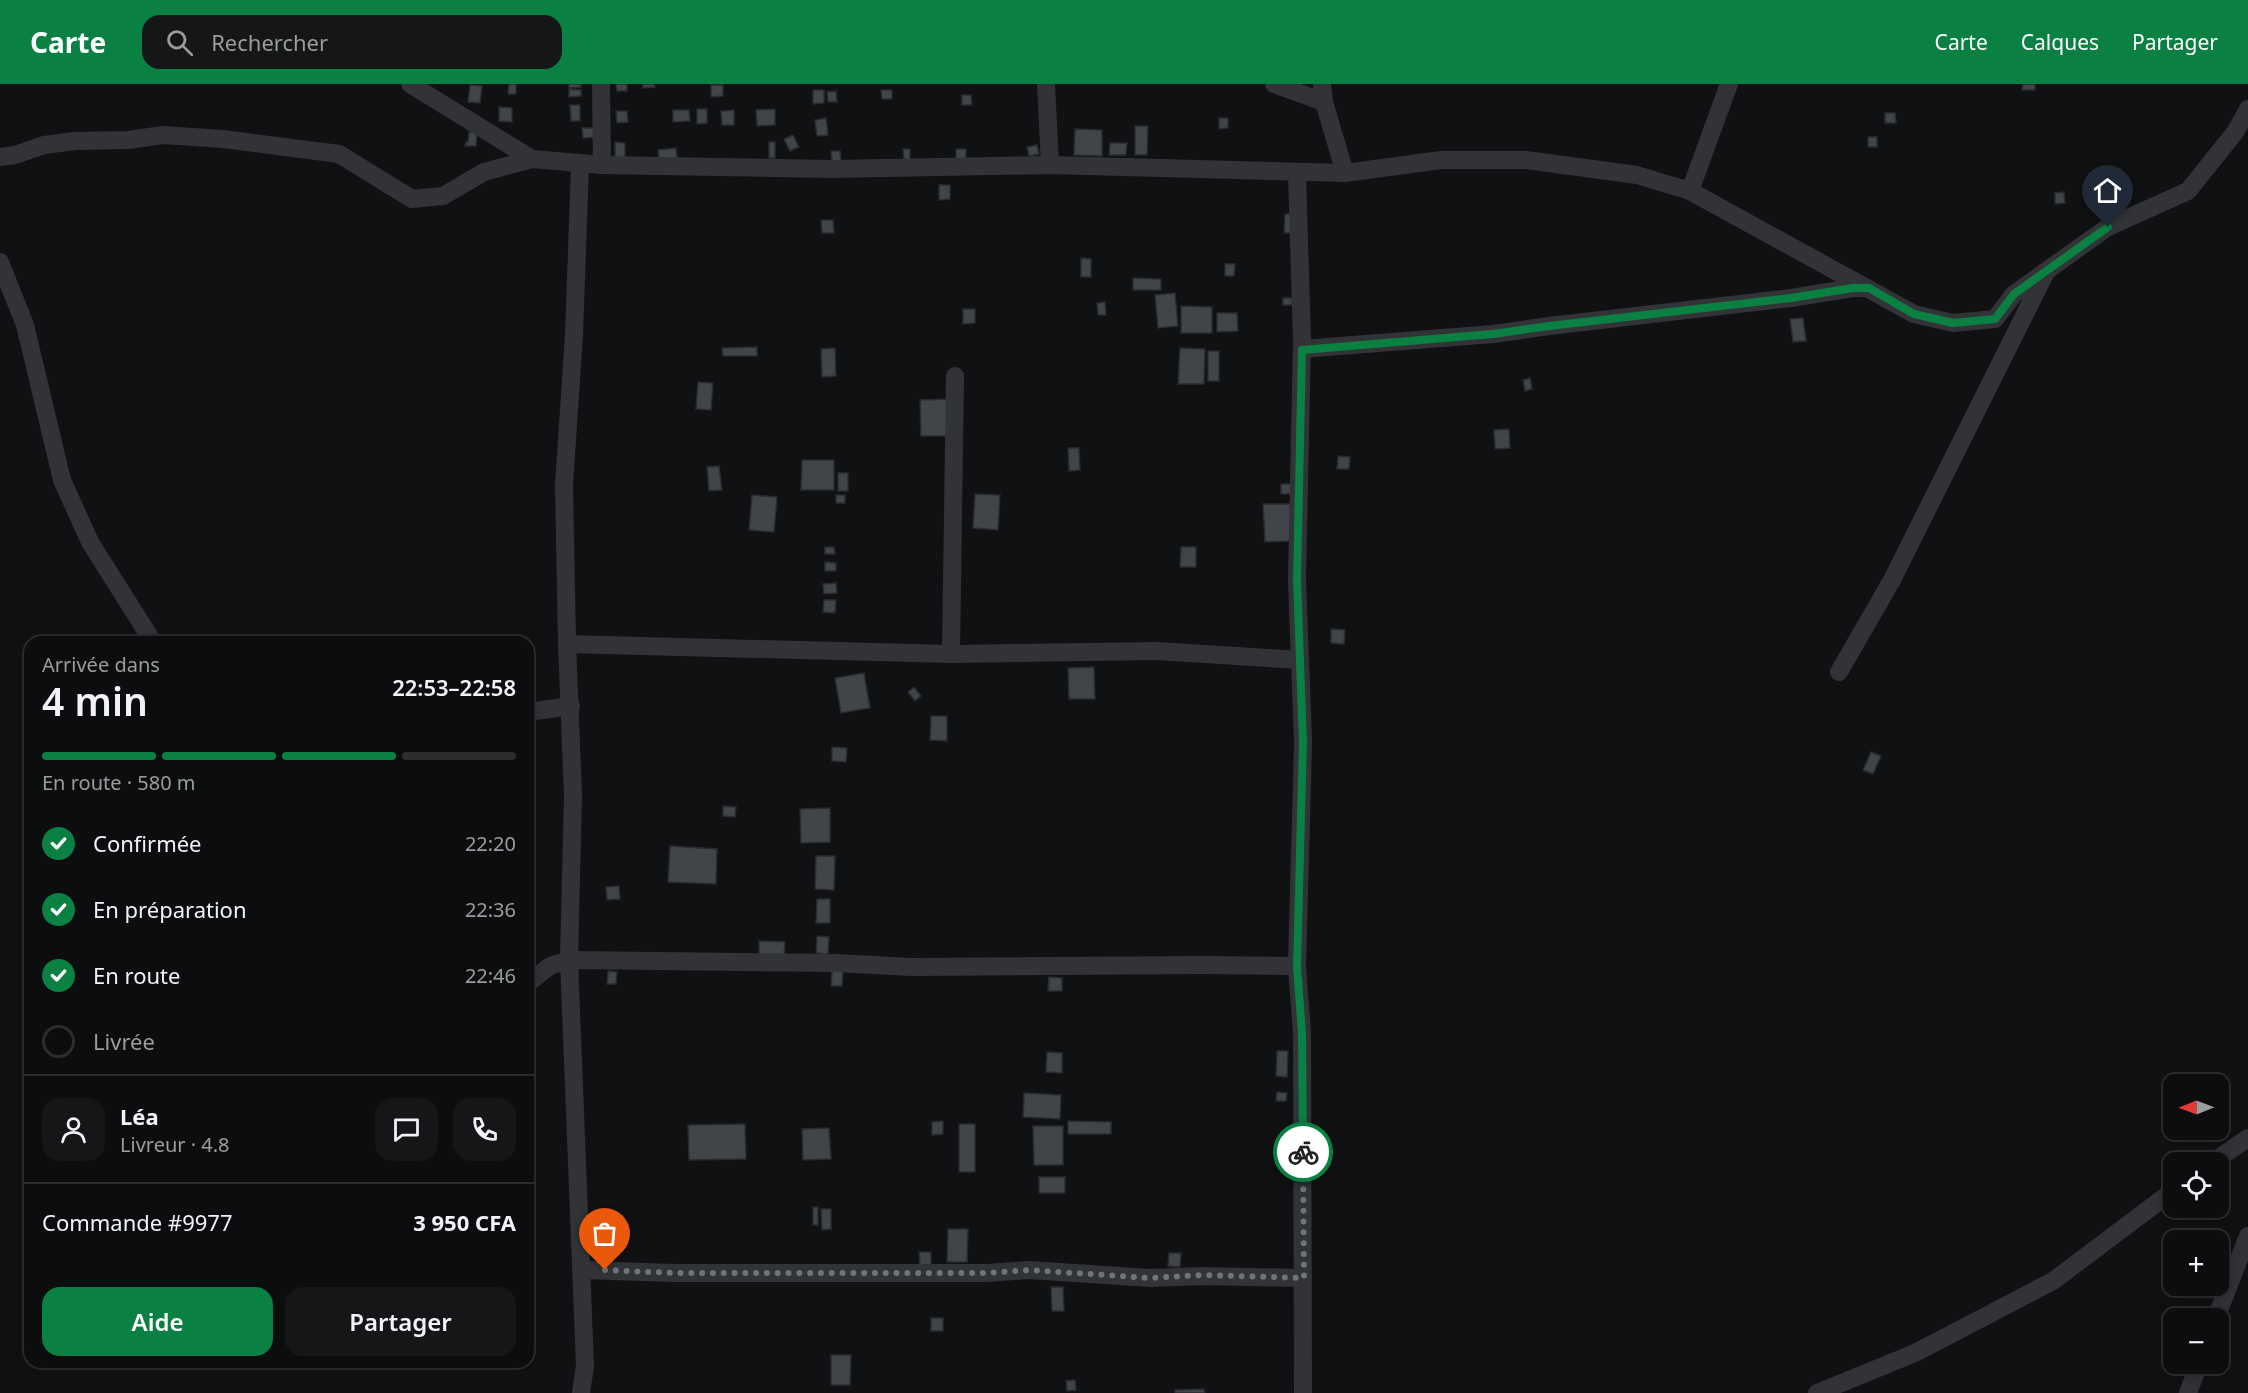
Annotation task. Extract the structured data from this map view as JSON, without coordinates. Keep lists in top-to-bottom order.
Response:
{
  "north": "left",
  "page": {
    "header": "Carte",
    "search": "Rechercher",
    "nav": ["Carte", "Calques", "Partager"],
    "heading": ["4 min", "Arrivée dans", "22:53–22:58"],
    "panel": [
      "Léa",
      "Livreur · 4.8",
      "Commande #9977",
      "3 950 CFA"
    ],
    "bar": "En route · 580 m",
    "list": [
      ["Confirmée", "22:20"],
      ["En préparation", "22:36"],
      ["En route", "22:46"],
      "Livrée"
    ],
    "map_buttons": ["+", "−"],
    "buttons": ["Aide", "Partager"]
  }
}
